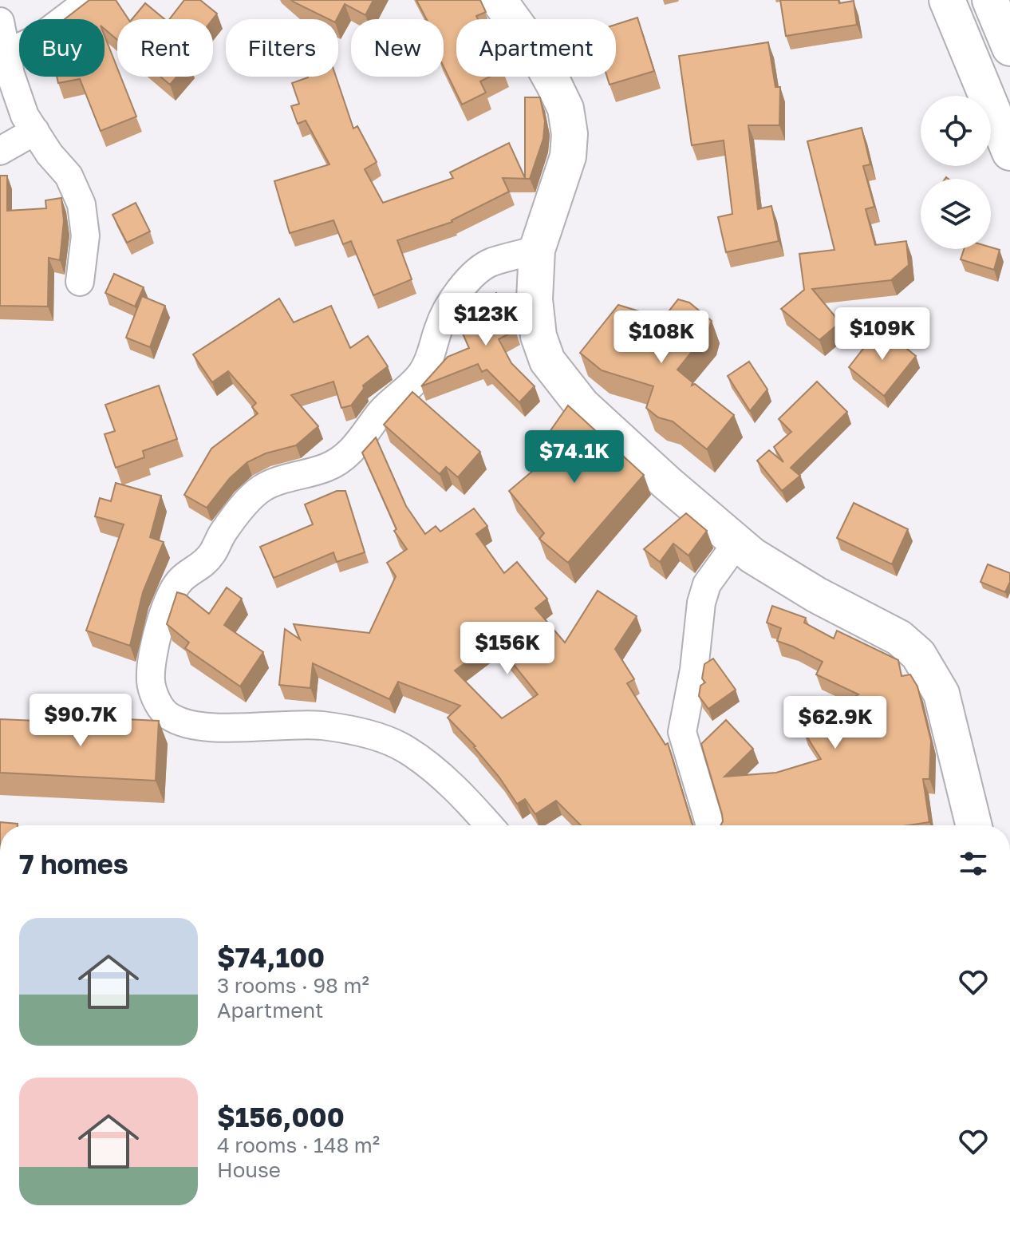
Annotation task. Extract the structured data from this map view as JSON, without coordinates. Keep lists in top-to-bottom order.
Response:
{
  "page": {
    "chip": [
      "Buy",
      "Rent",
      "Filters",
      "New",
      "Apartment"
    ],
    "price": [
      "$123K",
      "$109K",
      "$108K",
      "$74.1K",
      "$156K",
      "$90.7K",
      "$62.9K"
    ],
    "heading": "7 homes",
    "list": [
      {
        "name": "$74,100",
        "note": "3 rooms · 98 m² · Apartment"
      },
      {
        "name": "$156,000",
        "note": "4 rooms · 148 m² · House"
      }
    ]
  }
}
